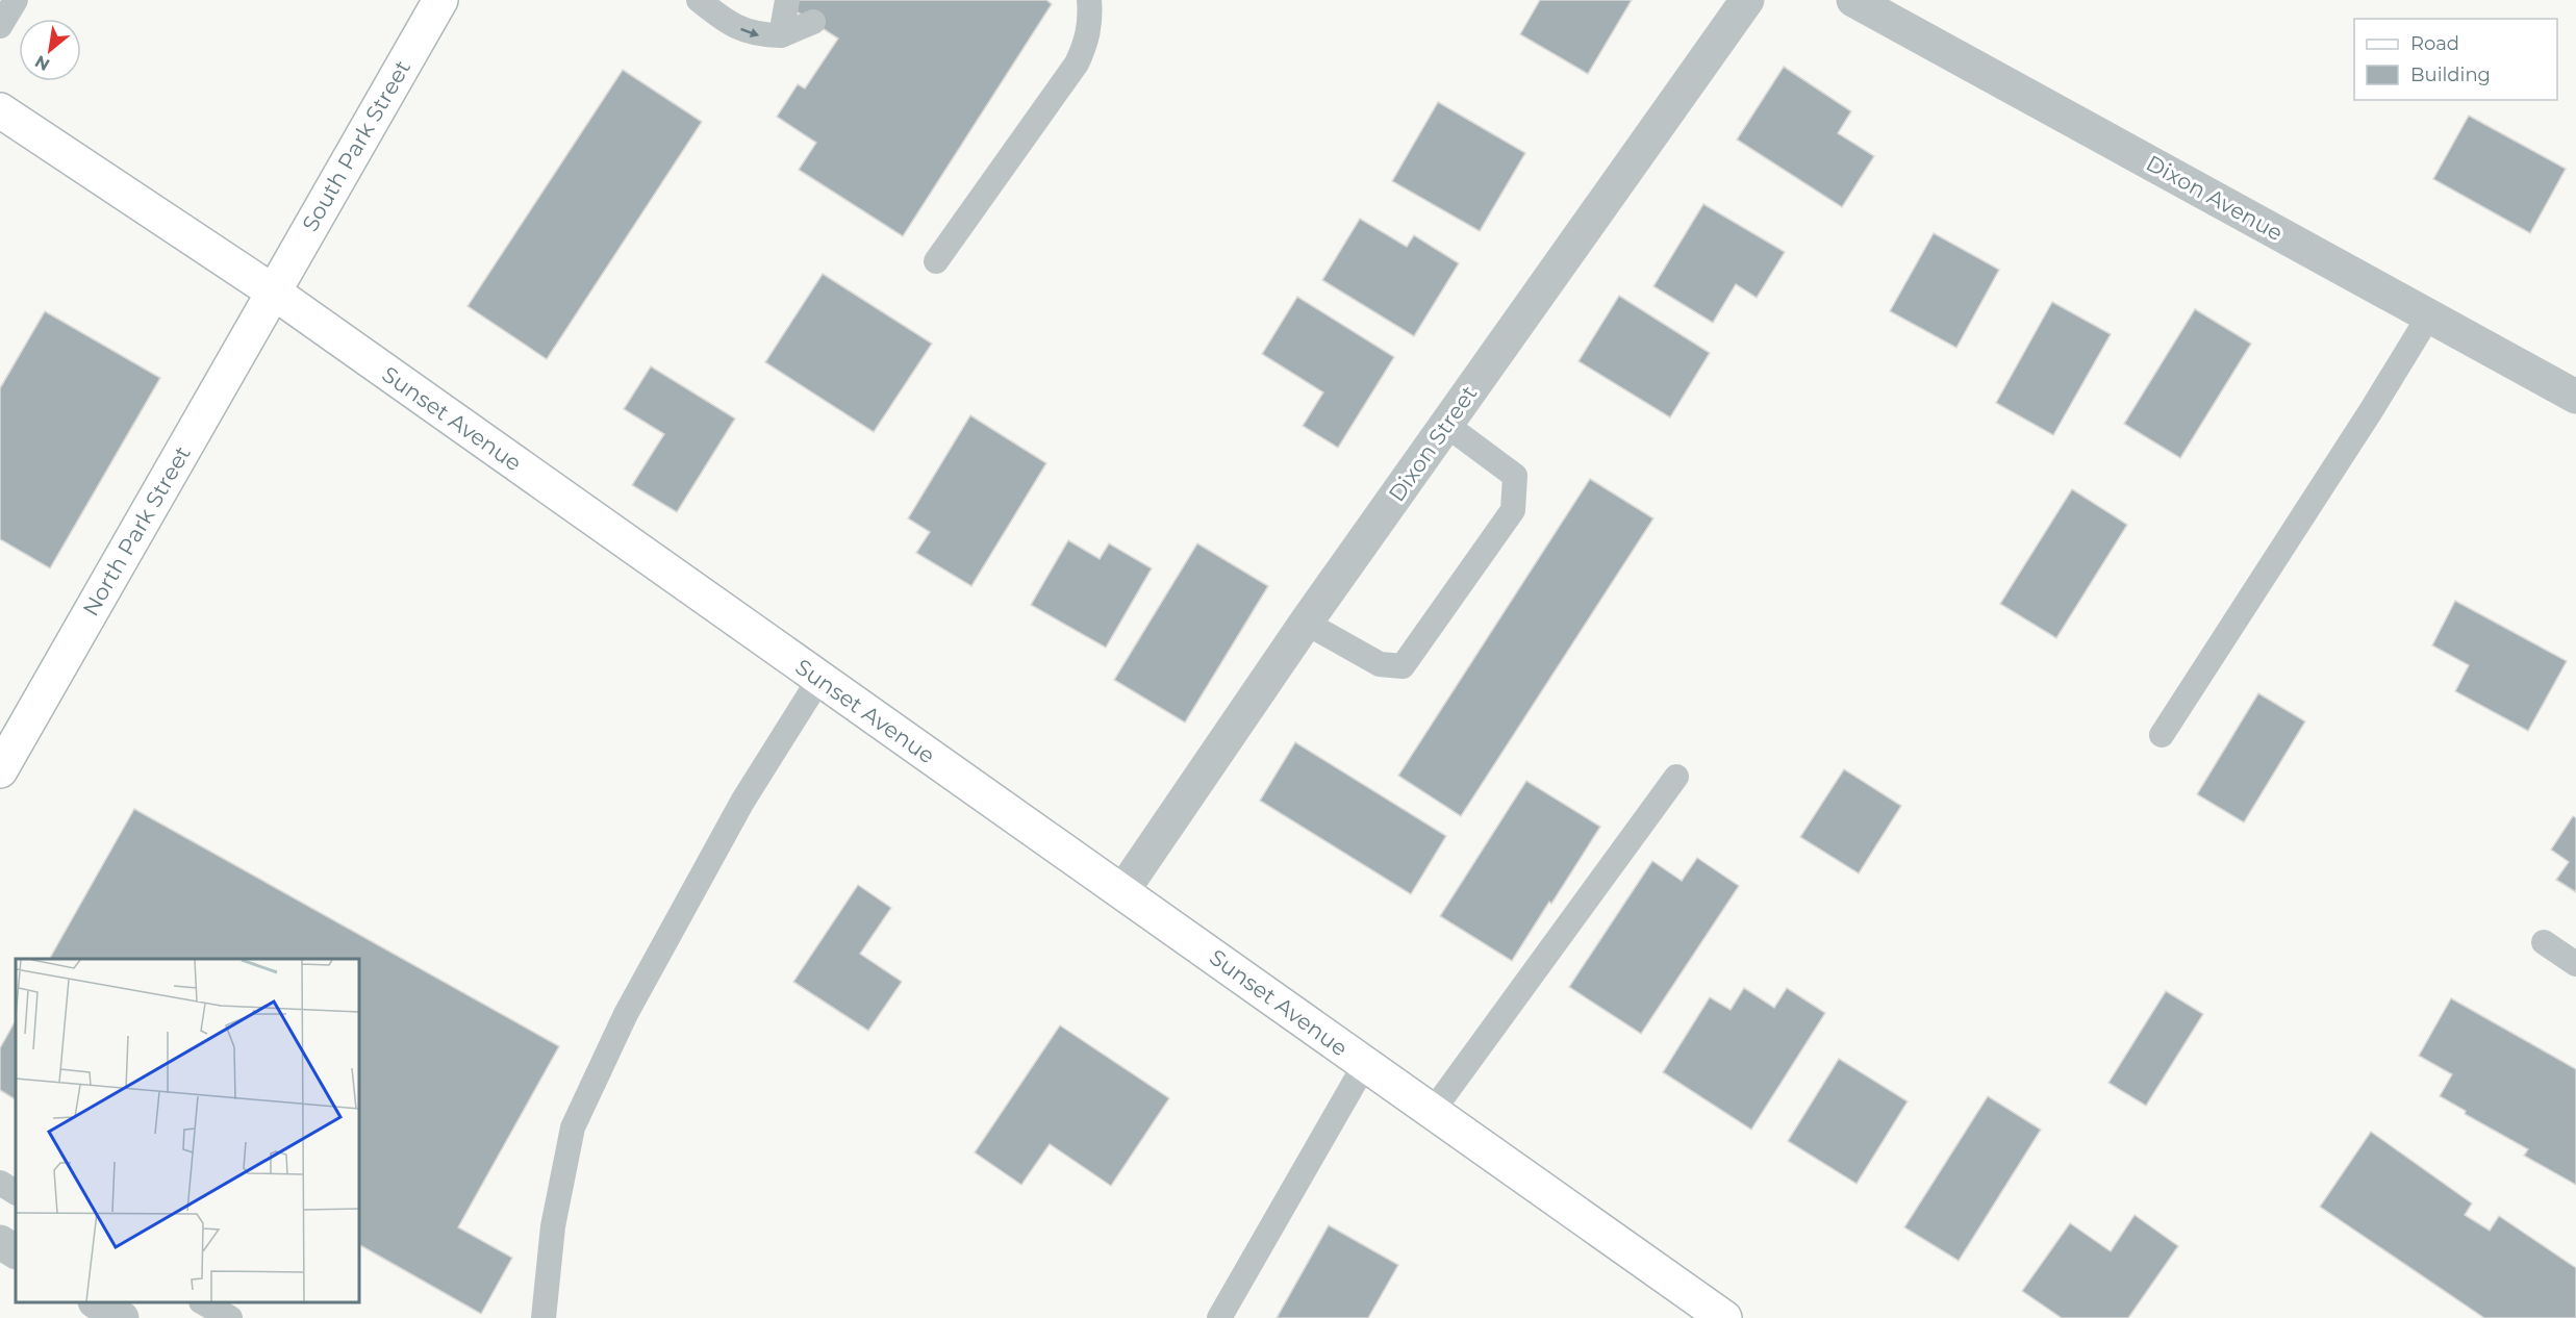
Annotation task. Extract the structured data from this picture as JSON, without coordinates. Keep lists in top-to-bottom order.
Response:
{
  "streets": {
    "main road": ["South Park Street", "Sunset Avenue", "North Park Street"],
    "street": ["Dixon Avenue", "Dixon Street"]
  },
  "crossings": [
    ["South Park Street", "Sunset Avenue"],
    ["South Park Street", "North Park Street"],
    ["Sunset Avenue", "Dixon Street"],
    ["Sunset Avenue", "North Park Street"]
  ],
  "legend": ["Road", "Building"],
  "north": "bottom left"
}
